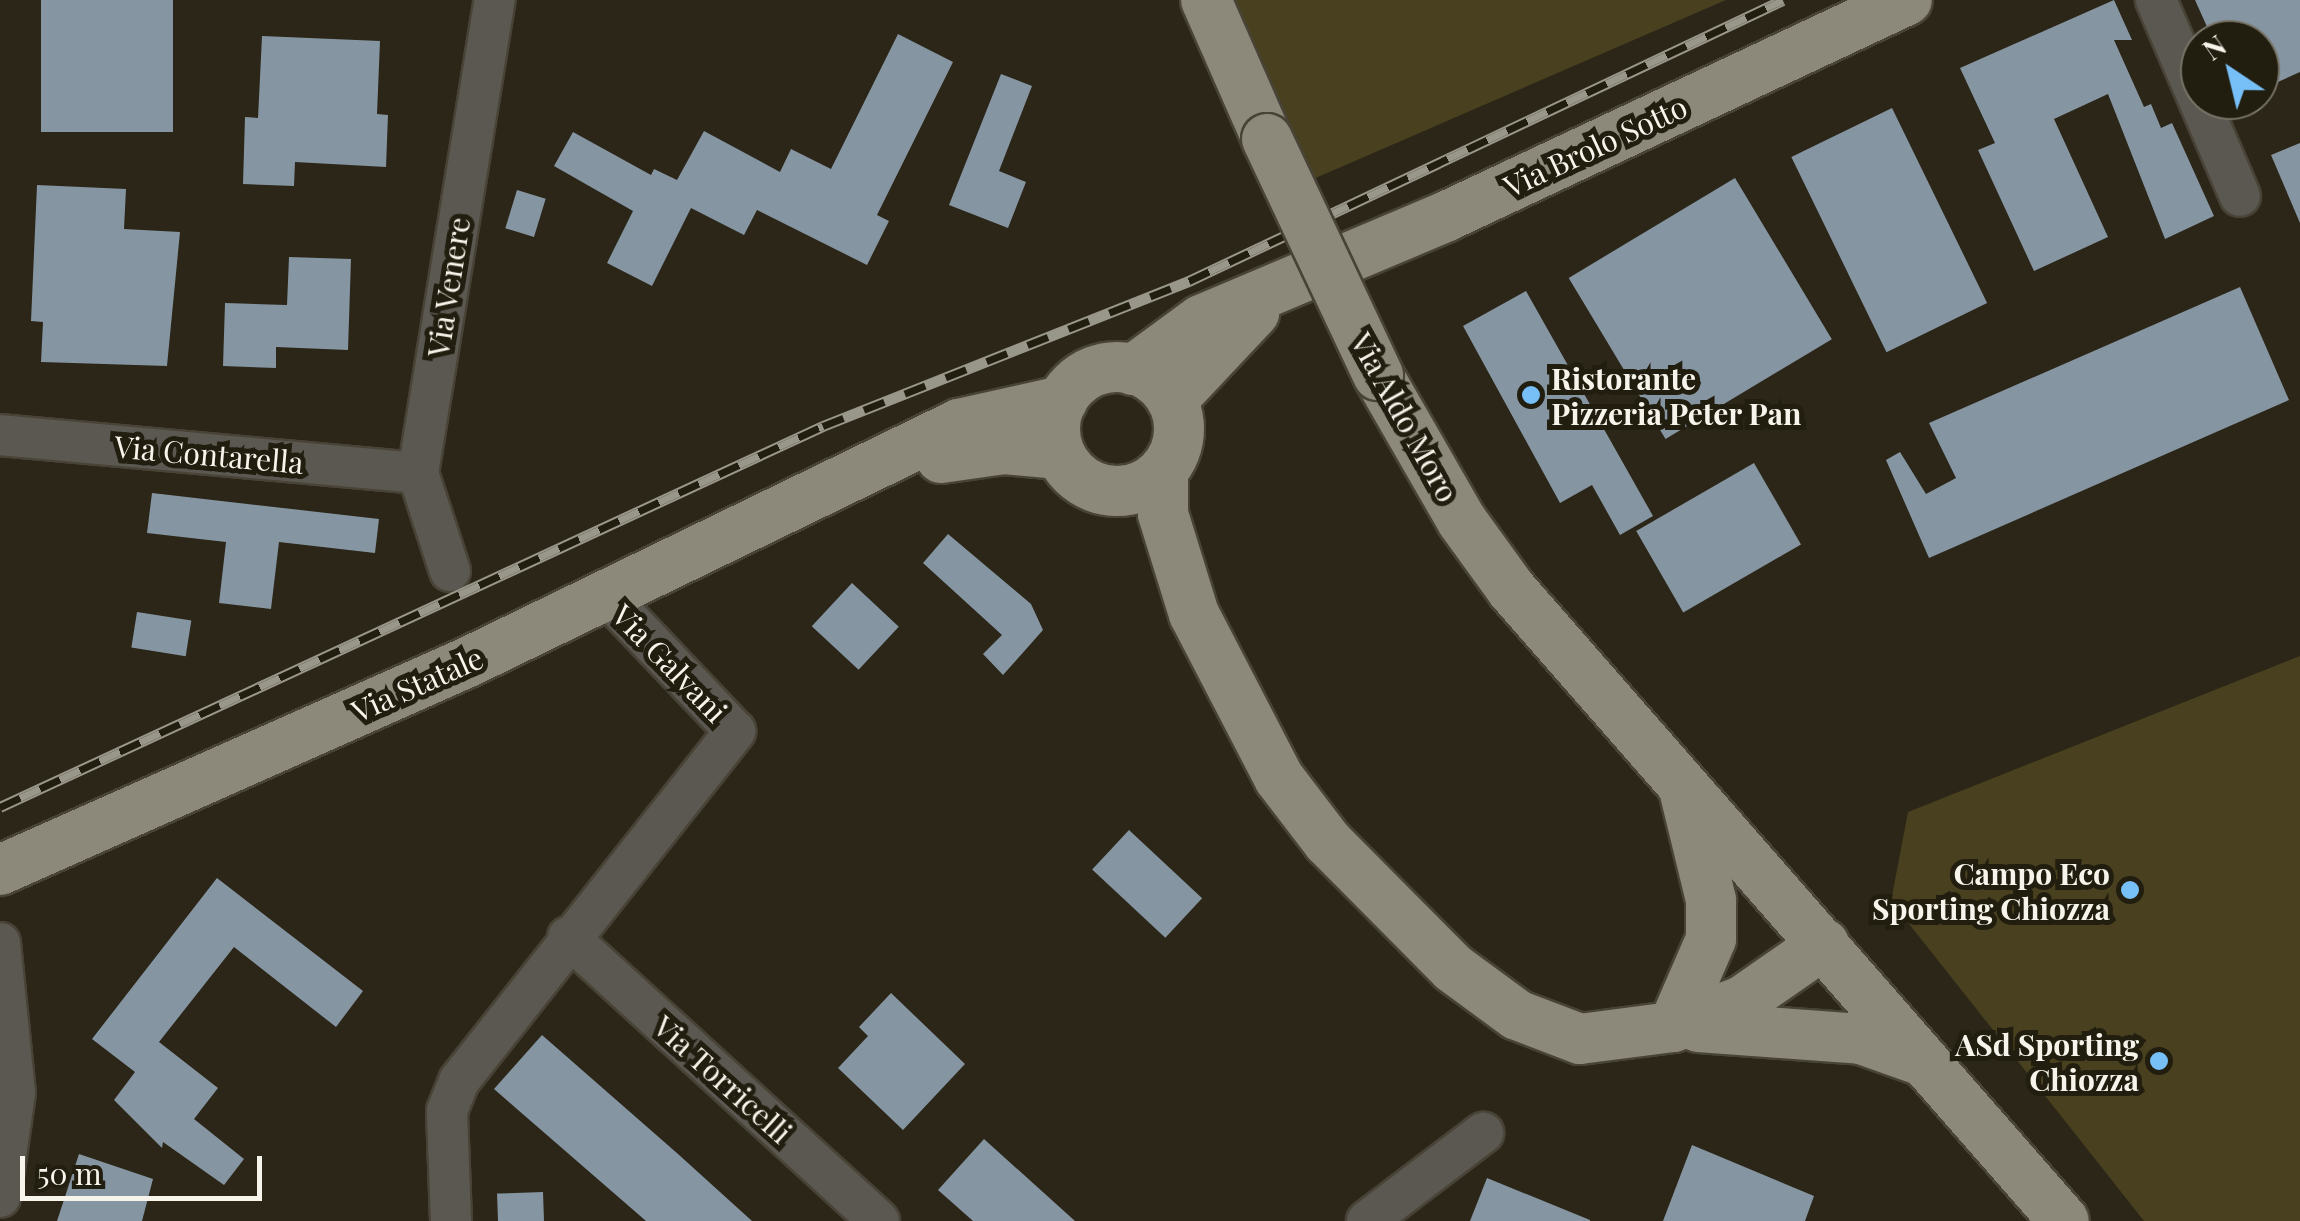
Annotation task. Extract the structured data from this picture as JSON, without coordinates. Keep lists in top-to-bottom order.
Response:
{
  "streets": {
    "main road": ["Via Brolo Sotto", "Via Aldo Moro", "Via Statale"],
    "street": [
      "Via Venere",
      "Via Contarella",
      "Via Galvani",
      "Via Torricelli"
    ]
  },
  "crossings": [
    ["Via Brolo Sotto", "Via Aldo Moro"],
    ["Via Brolo Sotto", "Via Statale"],
    ["Via Venere", "Via Contarella"],
    ["Via Aldo Moro", "Via Statale"],
    ["Via Galvani", "Via Statale"],
    ["Via Galvani", "Via Torricelli"]
  ],
  "places": ["Ristorante Pizzeria Peter Pan", "Campo Eco Sporting Chiozza", "ASd Sporting Chiozza"],
  "scale_bar": "50 m",
  "north": "top left"
}
